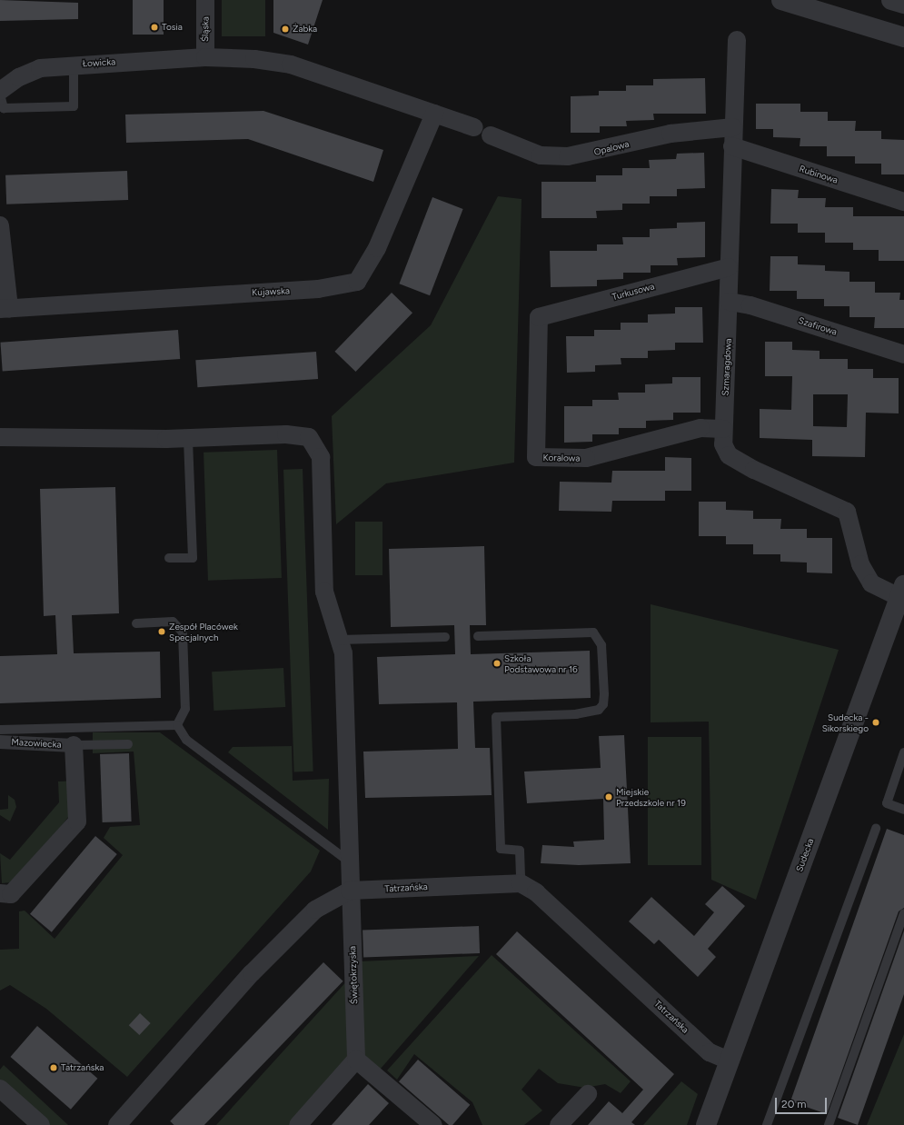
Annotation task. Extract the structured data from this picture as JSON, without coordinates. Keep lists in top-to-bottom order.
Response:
{
  "streets": {
    "street": [
      "Śląska",
      "Łowicka",
      "Opalowa",
      "Rubinowa",
      "Kujawska",
      "Turkusowa",
      "Szafirowa",
      "Szmaragdowa",
      "Koralowa",
      "Mazowiecka",
      "Sudecka",
      "Tatrzańska",
      "Świętokrzyska"
    ]
  },
  "crossings": [
    ["Śląska", "Łowicka"],
    ["Łowicka", "Kujawska"],
    ["Opalowa", "Szmaragdowa"],
    ["Rubinowa", "Szmaragdowa"],
    ["Turkusowa", "Szmaragdowa"],
    ["Turkusowa", "Koralowa"],
    ["Szafirowa", "Szmaragdowa"],
    ["Szmaragdowa", "Koralowa"],
    ["Szmaragdowa", "Sudecka"],
    ["Sudecka", "Tatrzańska"],
    ["Tatrzańska", "Świętokrzyska"]
  ],
  "places": [
    "Tosia",
    "Żabka",
    "Zespół Placówek Specjalnych",
    "Szkoła Podstawowa nr 16",
    "Sudecka - Sikorskiego",
    "Miejskie Przedszkole nr 19",
    "Tatrzańska"
  ],
  "scale_bar": "20 m"
}
